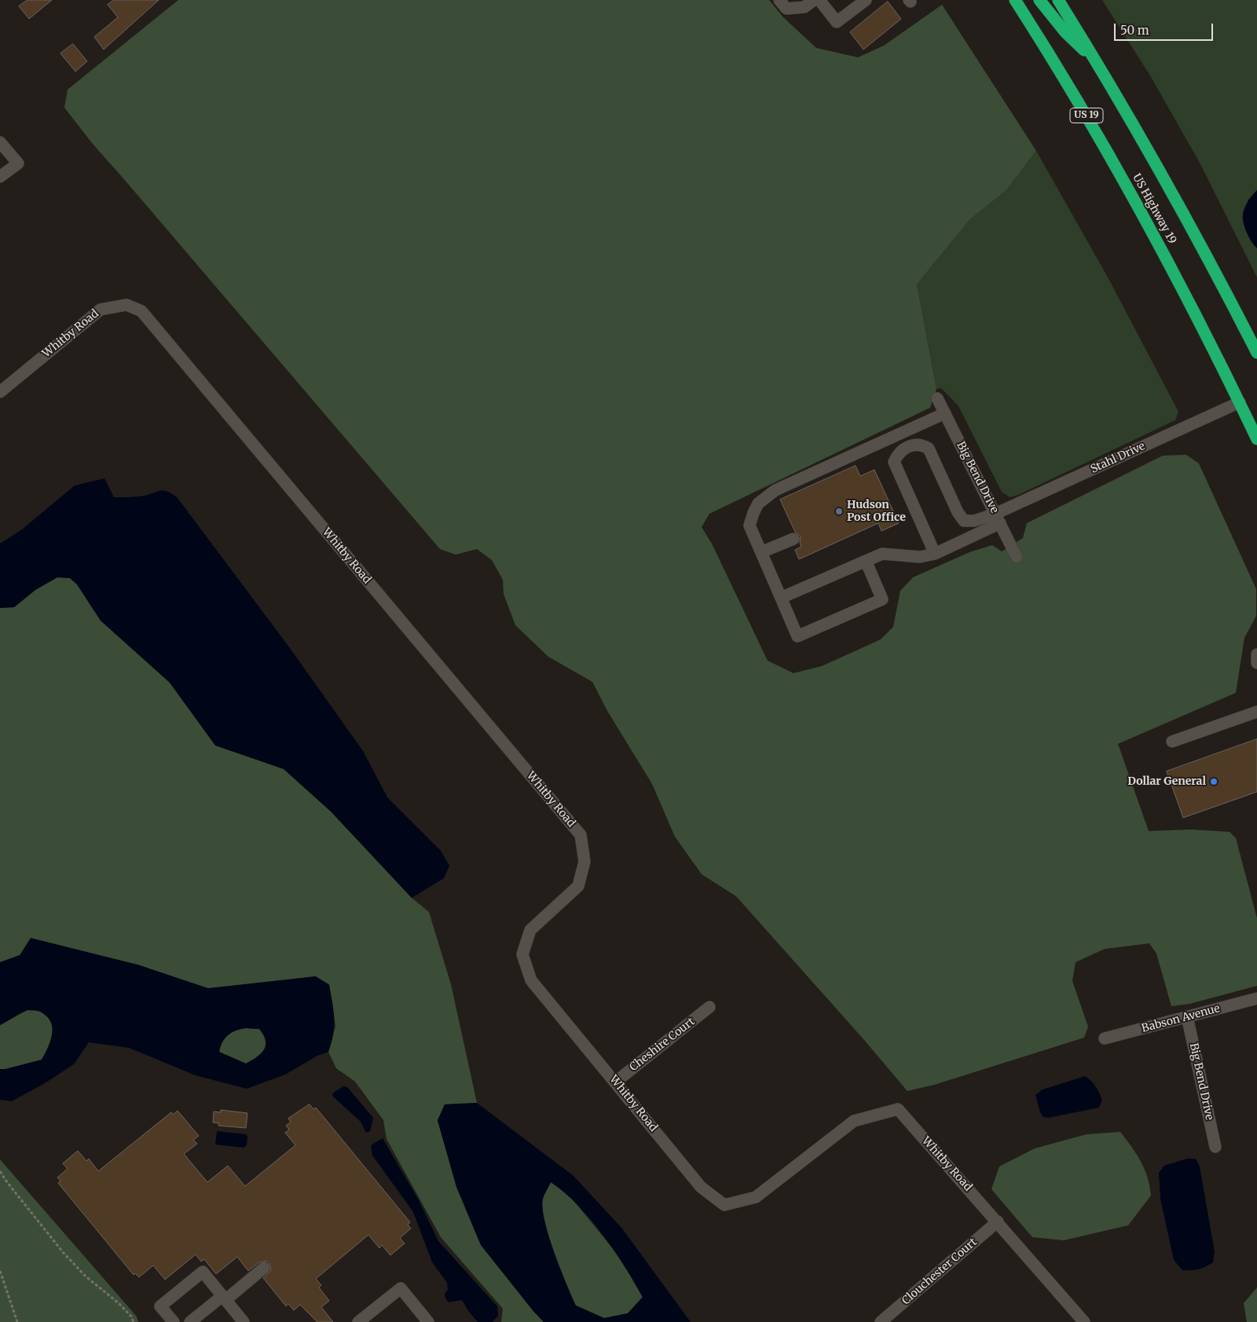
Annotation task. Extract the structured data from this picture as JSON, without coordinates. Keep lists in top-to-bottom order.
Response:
{
  "streets": {
    "highway": ["US 19", "US Highway 19"],
    "street": [
      "Whitby Road",
      "Stahl Drive",
      "Big Bend Drive",
      "Babson Avenue",
      "Cheshire Court",
      "Clouchester Court"
    ]
  },
  "crossings": [
    ["US Highway 19", "Stahl Drive"],
    ["Whitby Road", "Cheshire Court"],
    ["Whitby Road", "Clouchester Court"],
    ["Stahl Drive", "Big Bend Drive"],
    ["Big Bend Drive", "Babson Avenue"]
  ],
  "places": ["Hudson Post Office", "Dollar General"],
  "scale_bar": "50 m"
}
